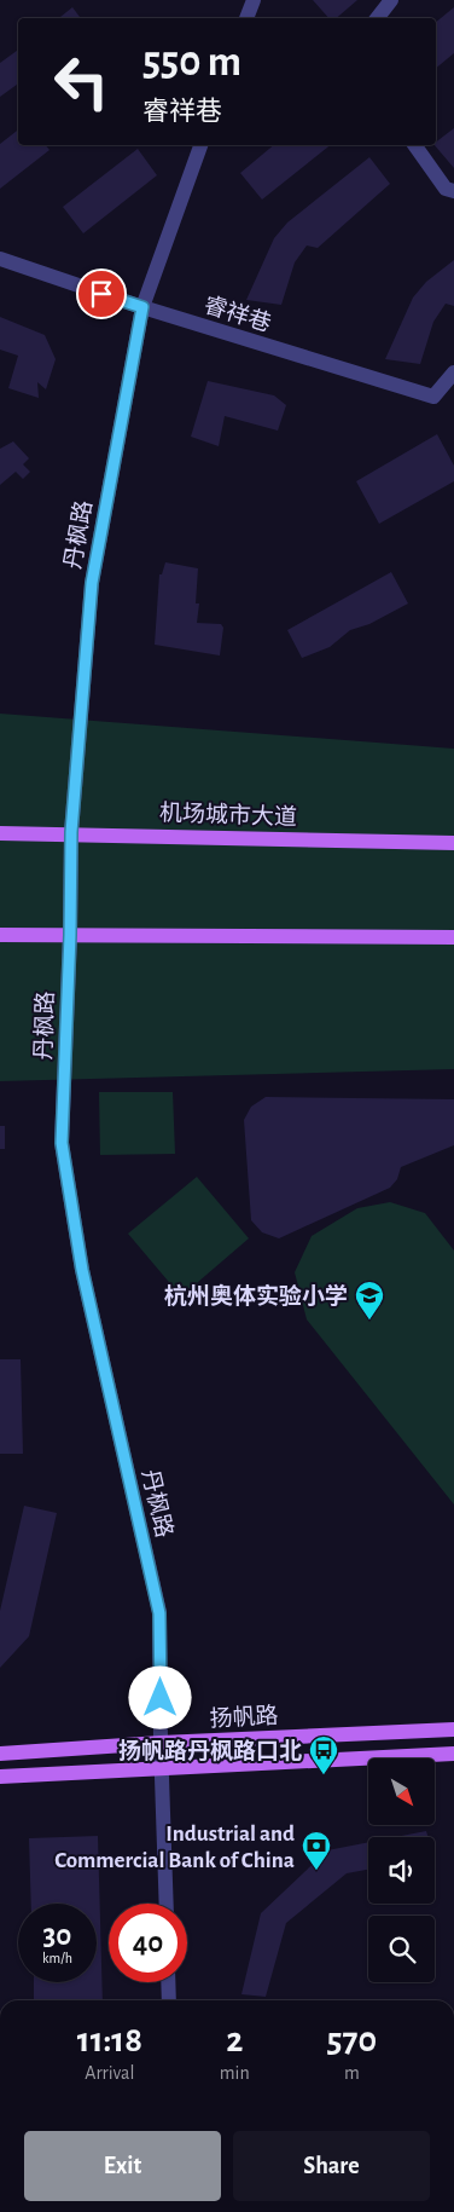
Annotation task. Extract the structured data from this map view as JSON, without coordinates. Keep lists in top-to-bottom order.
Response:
{
  "streets": {
    "main road": ["机场城市大道", "扬帆路"],
    "street": ["睿祥巷", "丹枫路"]
  },
  "crossings": [
    ["睿祥巷", "丹枫路"],
    ["丹枫路", "机场城市大道"],
    ["丹枫路", "扬帆路"]
  ],
  "places": {
    "school or university": ["杭州奥体实验小学"],
    "bus stop": ["扬帆路丹枫路口北"],
    "bank": ["Industrial and Commercial Bank of China"]
  },
  "north": "bottom right",
  "page": {
    "turn": ["550 m", "睿祥巷"],
    "speed": "30 km/h",
    "limit": "40",
    "eta": [
      "11:18",
      "Arrival",
      "2",
      "min",
      "570",
      "m"
    ],
    "buttons": ["Exit", "Share"]
  }
}
